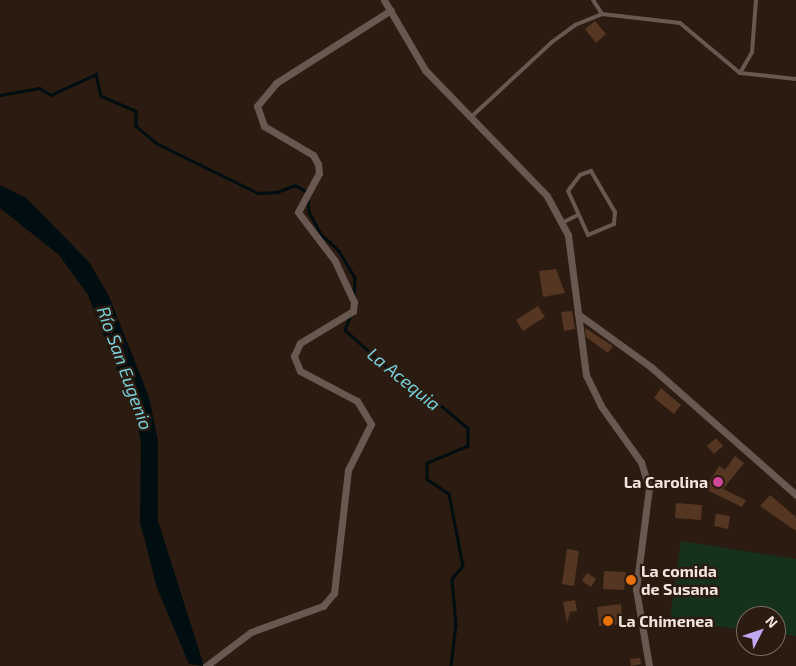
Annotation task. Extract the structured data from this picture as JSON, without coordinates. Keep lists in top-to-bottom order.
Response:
{
  "water": ["Río San Eugenio", "La Acequia"],
  "places": ["La Carolina", "La comida de Susana", "La Chimenea"],
  "north": "top right"
}
